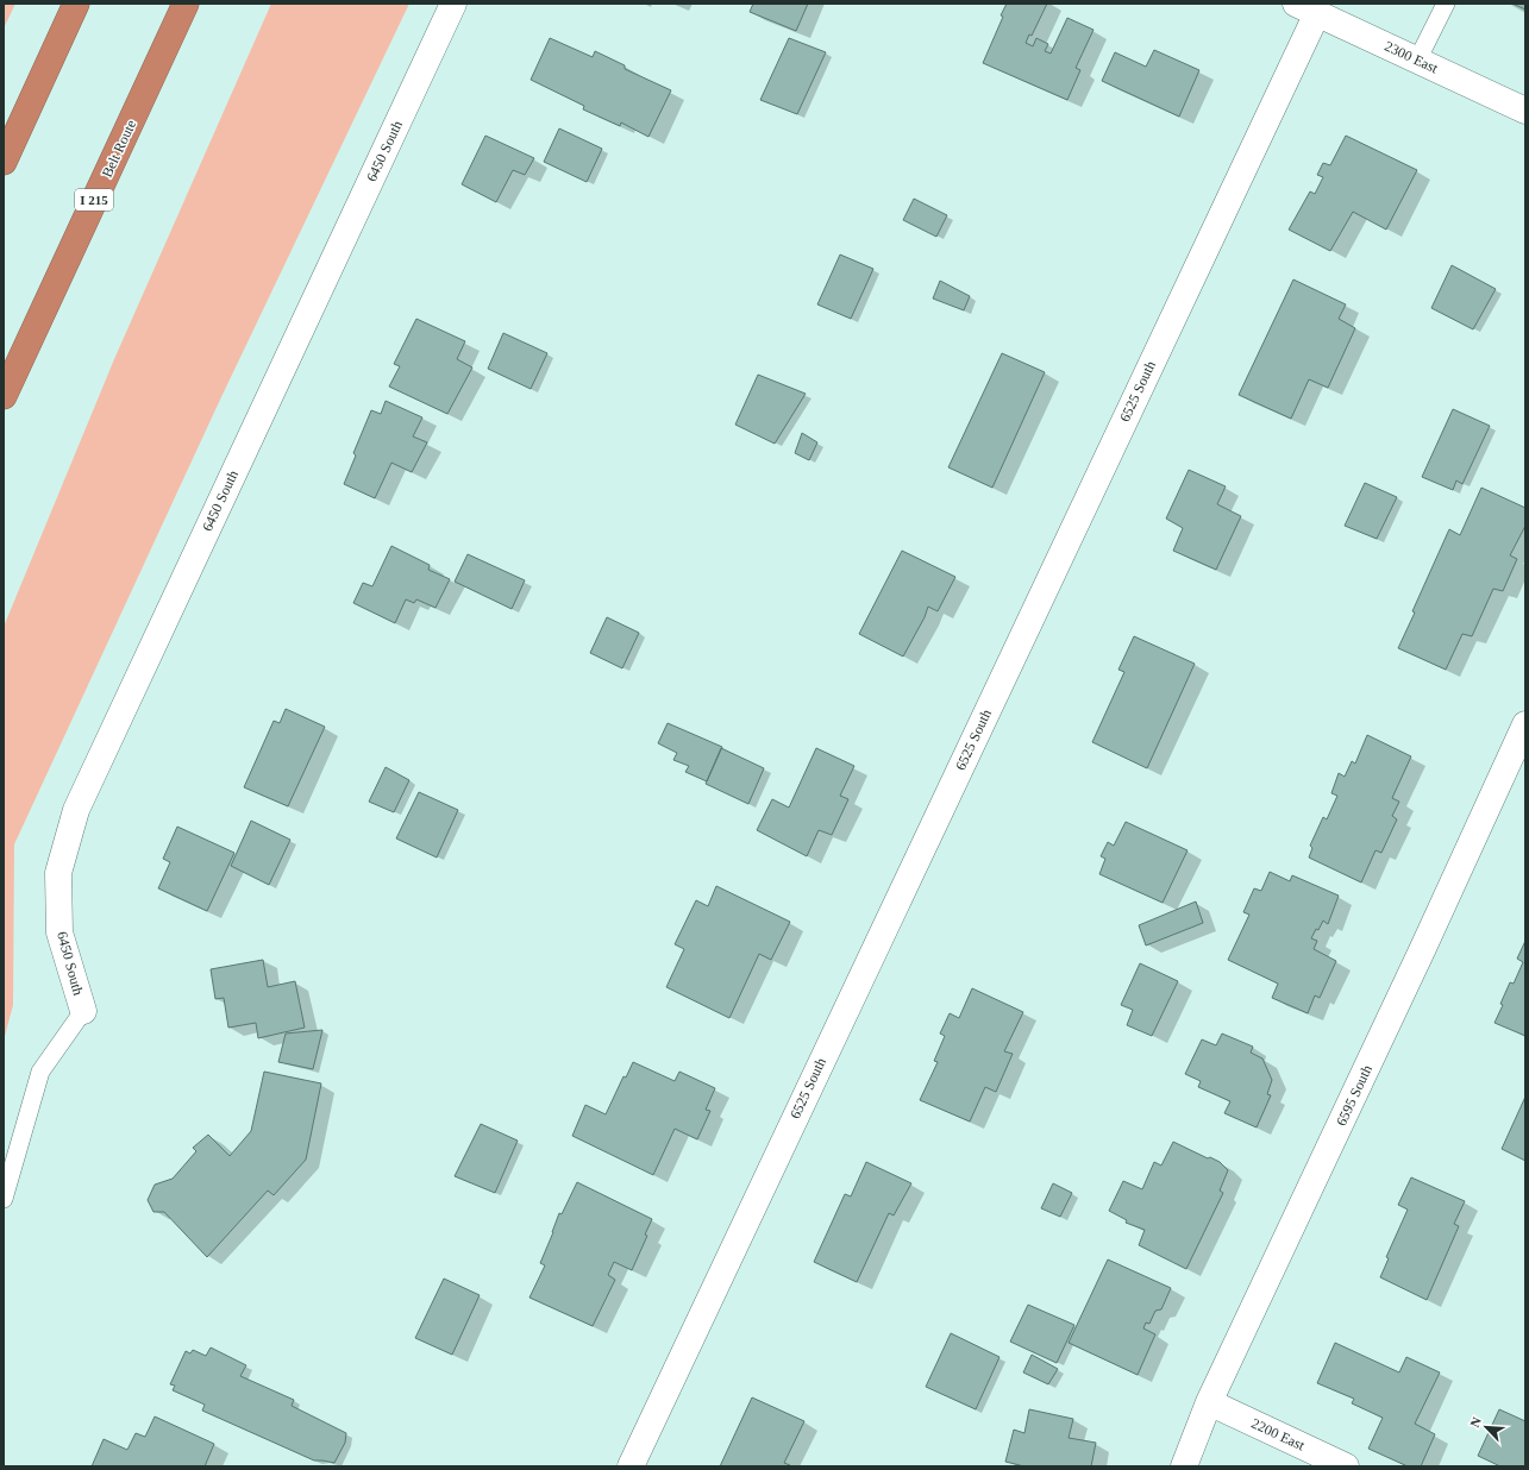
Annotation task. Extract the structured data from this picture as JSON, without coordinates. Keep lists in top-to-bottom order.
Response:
{
  "streets": {
    "highway": ["Belt Route", "I 215"],
    "street": [
      "2300 East",
      "6450 South",
      "6525 South",
      "6595 South",
      "2200 East"
    ]
  },
  "crossings": [
    ["2300 East", "6525 South"],
    ["6595 South", "2200 East"]
  ],
  "north": "top left"
}
